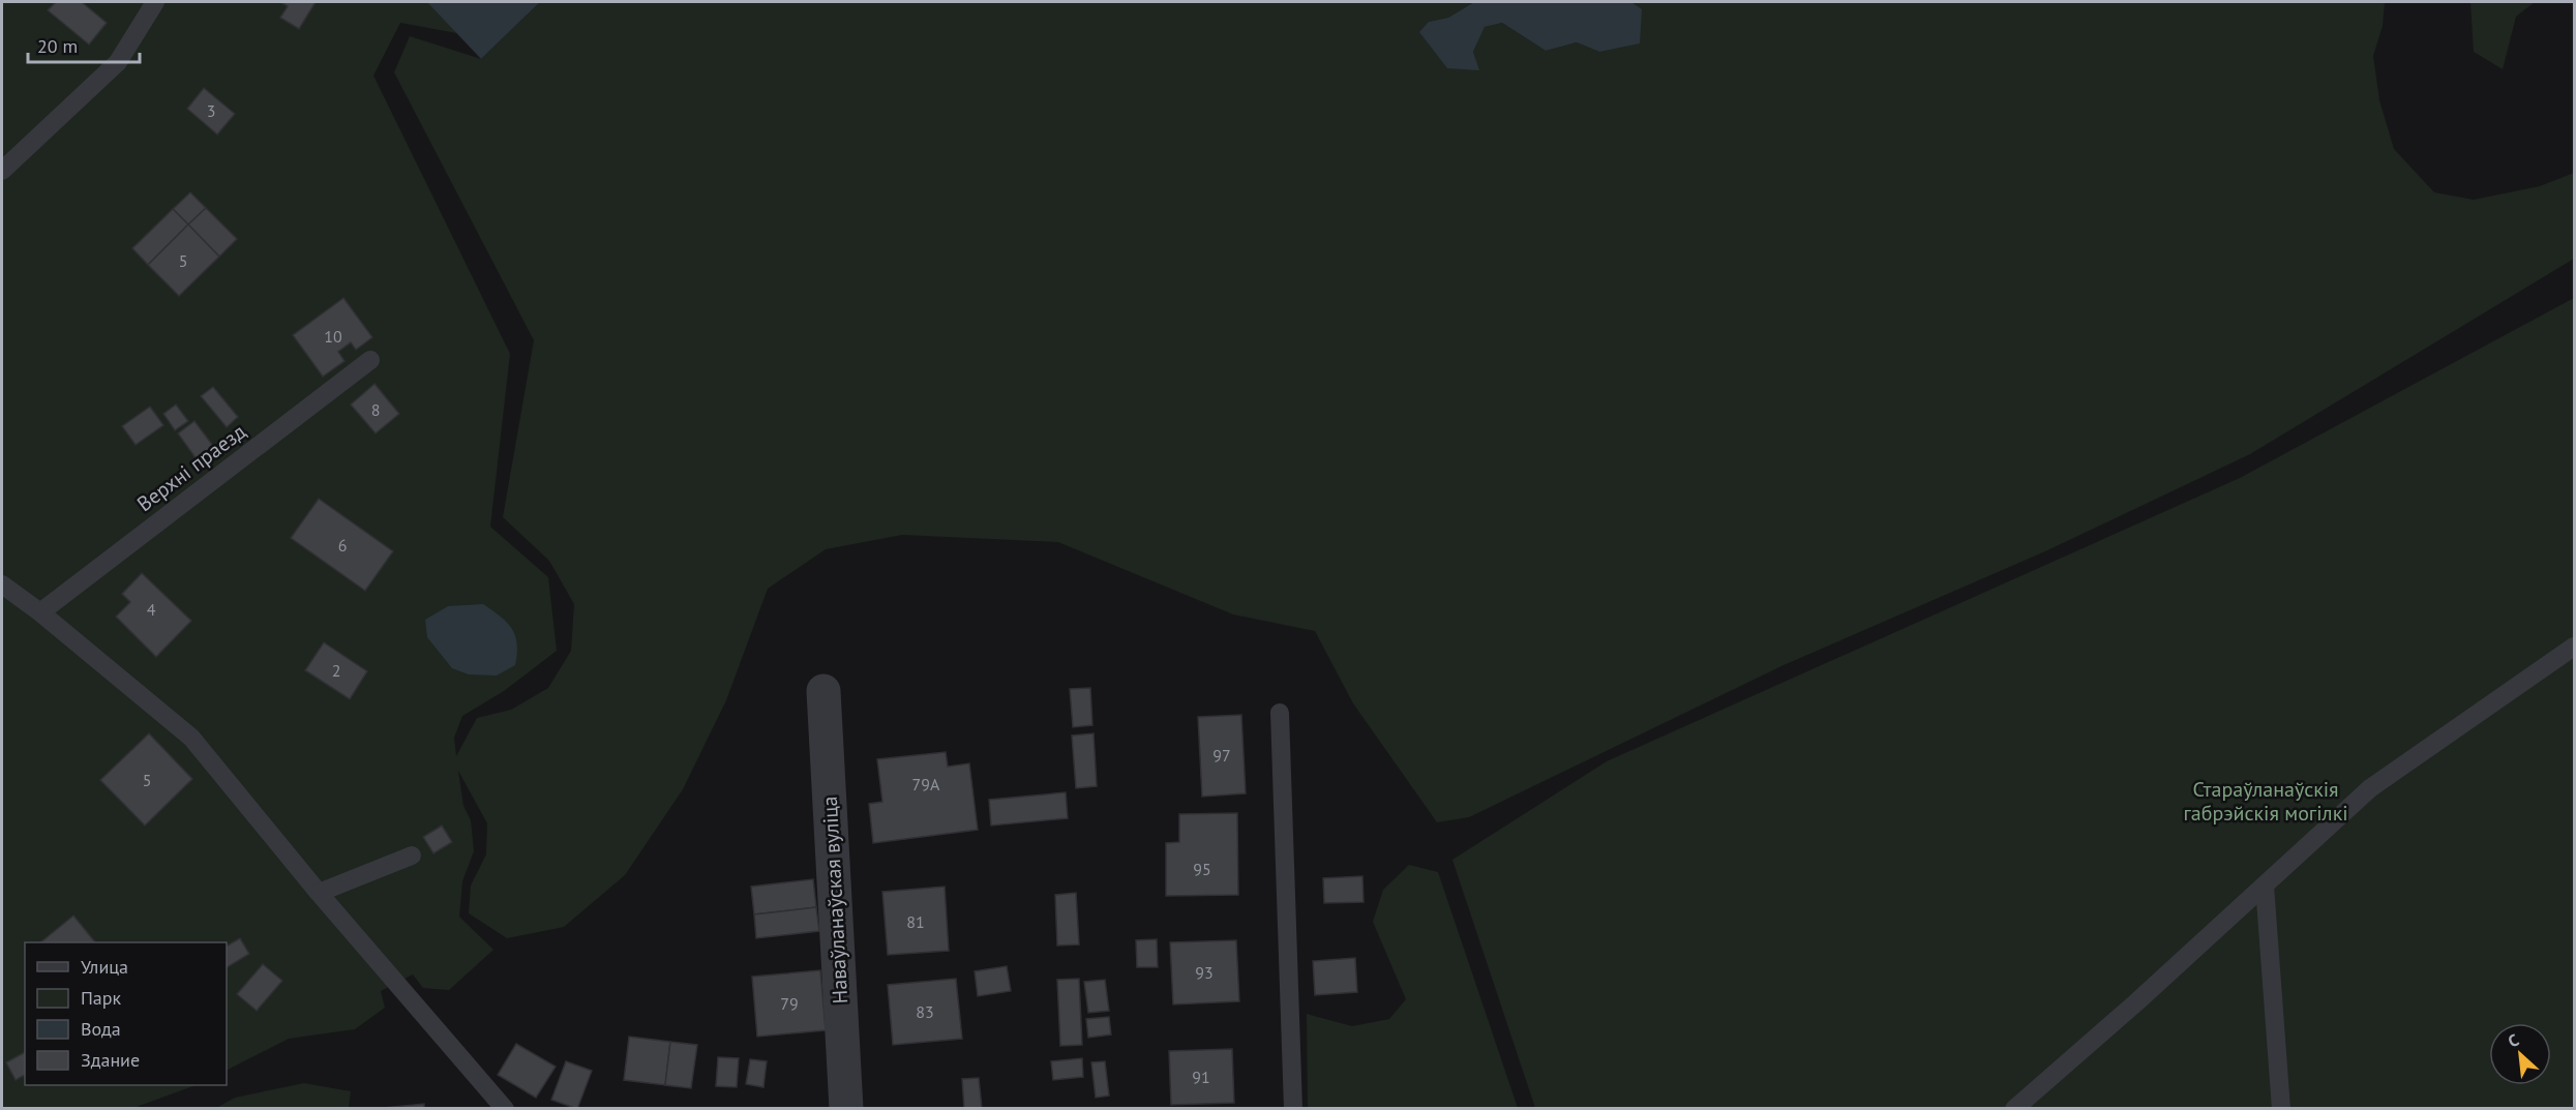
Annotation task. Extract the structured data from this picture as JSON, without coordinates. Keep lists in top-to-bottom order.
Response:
{
  "streets": {
    "street": ["Наваўланаўская вуліца"],
    "lane": ["Верхні праезд"]
  },
  "parks": ["Стараўланаўскія габрэйскія могілкі"],
  "house_numbers": [
    "3",
    "5",
    "10",
    "8",
    "6",
    "4",
    "2",
    "97",
    "5",
    "79А",
    "95",
    "81",
    "93",
    "79",
    "83",
    "91"
  ],
  "legend": [
    "Улица",
    "Парк",
    "Вода",
    "Здание"
  ],
  "scale_bar": "20 m",
  "north": "top left"
}
